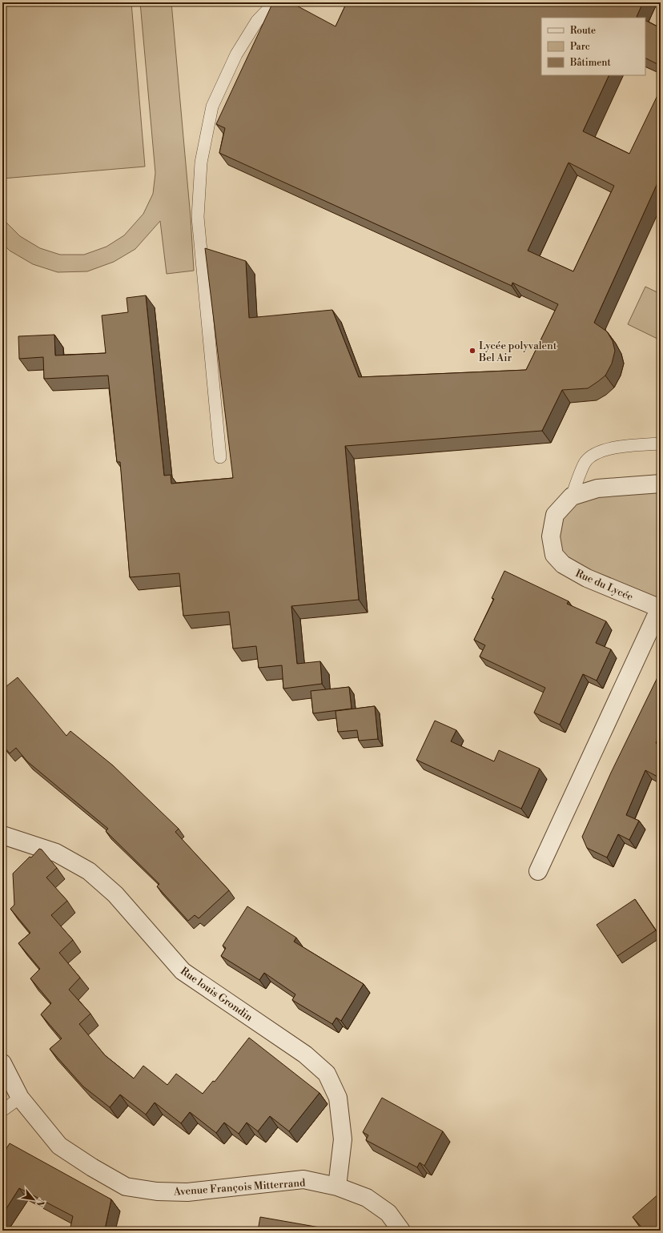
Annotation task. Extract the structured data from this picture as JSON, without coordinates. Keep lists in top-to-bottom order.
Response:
{
  "streets": {
    "street": ["Rue du Lycée", "Rue louis Grondin", "Avenue François Mitterrand"]
  },
  "crossings": [
    ["Rue louis Grondin", "Avenue François Mitterrand"]
  ],
  "places": ["Lycée polyvalent Bel Air"],
  "legend": ["Route", "Parc", "Bâtiment"],
  "north": "bottom right"
}
